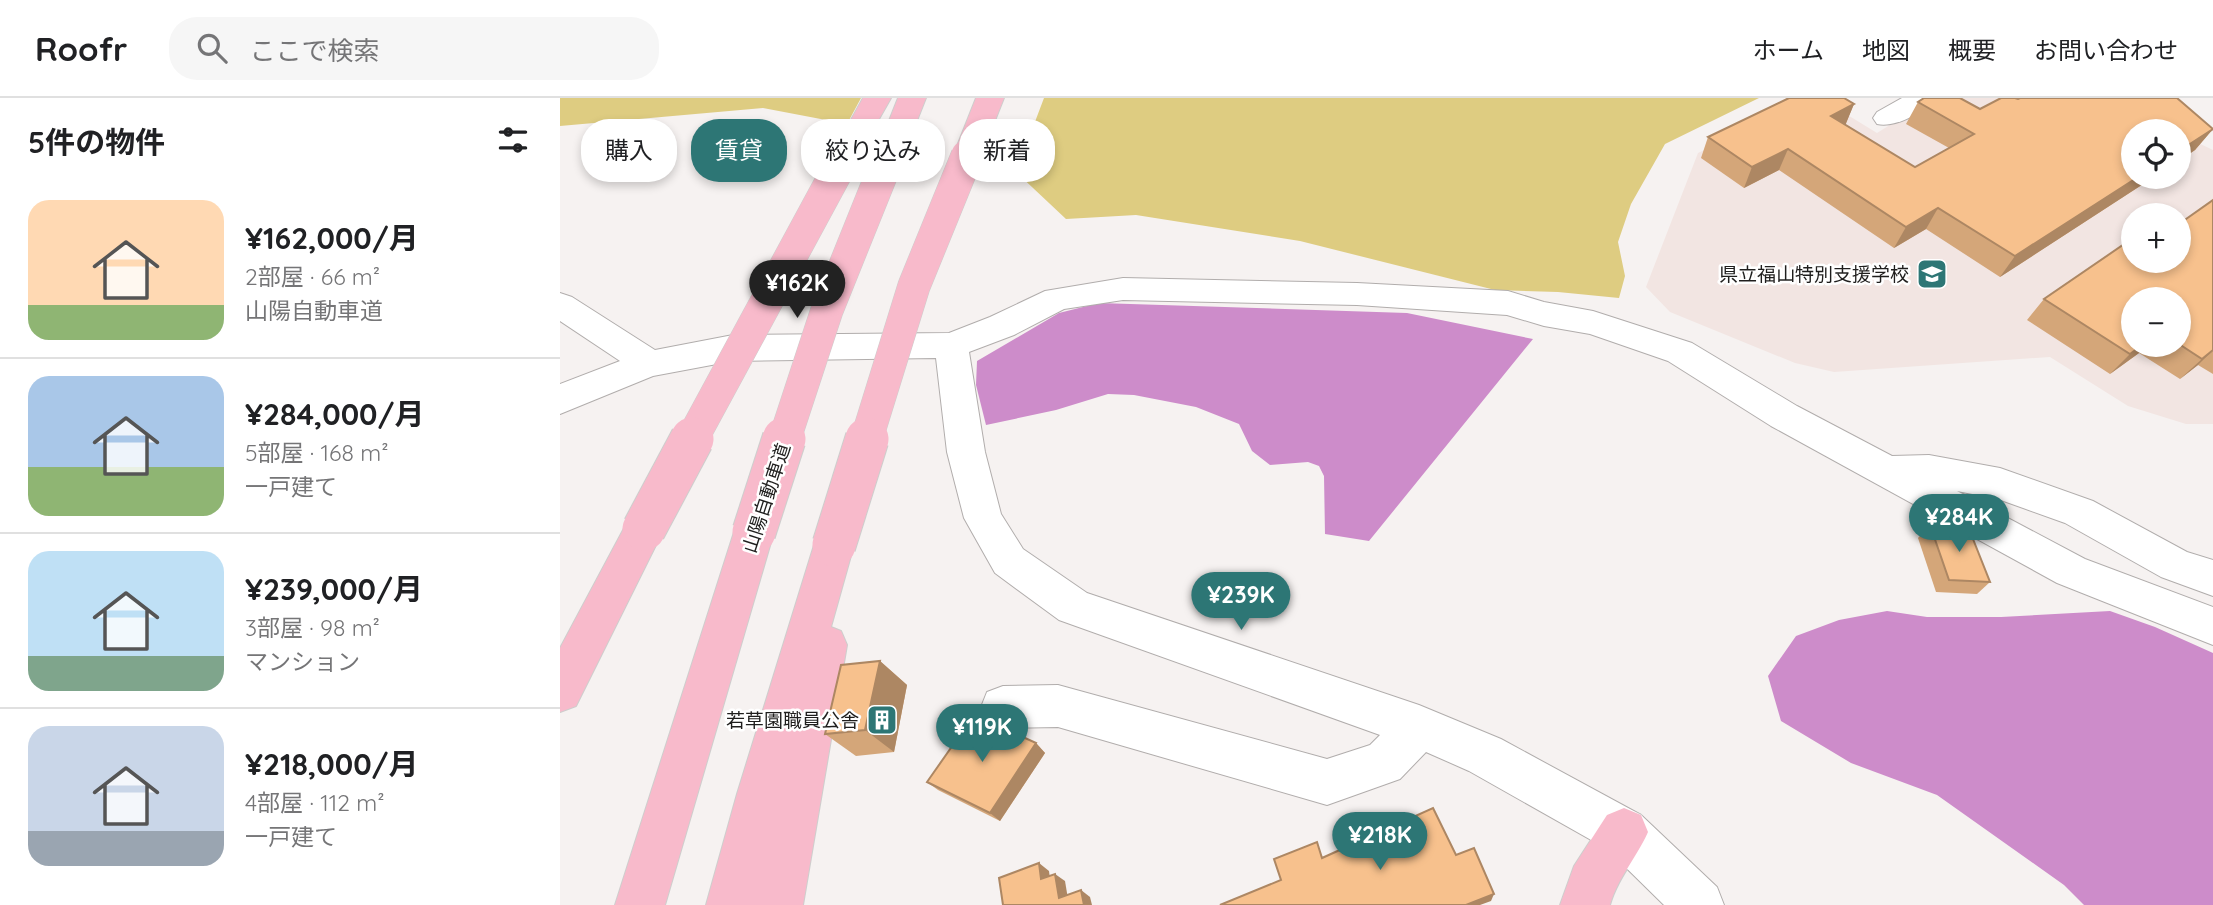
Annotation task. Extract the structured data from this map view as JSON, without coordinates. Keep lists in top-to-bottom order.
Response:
{
  "streets": {
    "highway": ["山陽自動車道"]
  },
  "places": {
    "school or university": ["県立福山特別支援学校"],
    "building": ["若草園職員公舎"]
  },
  "page": {
    "header": "Roofr",
    "search": "ここで検索",
    "nav": [
      "ホーム",
      "地図",
      "概要",
      "お問い合わせ"
    ],
    "heading": "5件の物件",
    "map_buttons": ["+", "−"],
    "chip": [
      "購入",
      "賃貸",
      "絞り込み",
      "新着"
    ],
    "list": [
      {
        "name": "¥162,000/月",
        "note": "2部屋 · 66 m² · 山陽自動車道"
      },
      {
        "name": "¥284,000/月",
        "note": "5部屋 · 168 m² · 一戸建て"
      },
      {
        "name": "¥239,000/月",
        "note": "3部屋 · 98 m² · マンション"
      },
      {
        "name": "¥218,000/月",
        "note": "4部屋 · 112 m² · 一戸建て"
      }
    ],
    "price": [
      "¥162K",
      "¥284K",
      "¥239K",
      "¥119K",
      "¥218K"
    ]
  }
}
